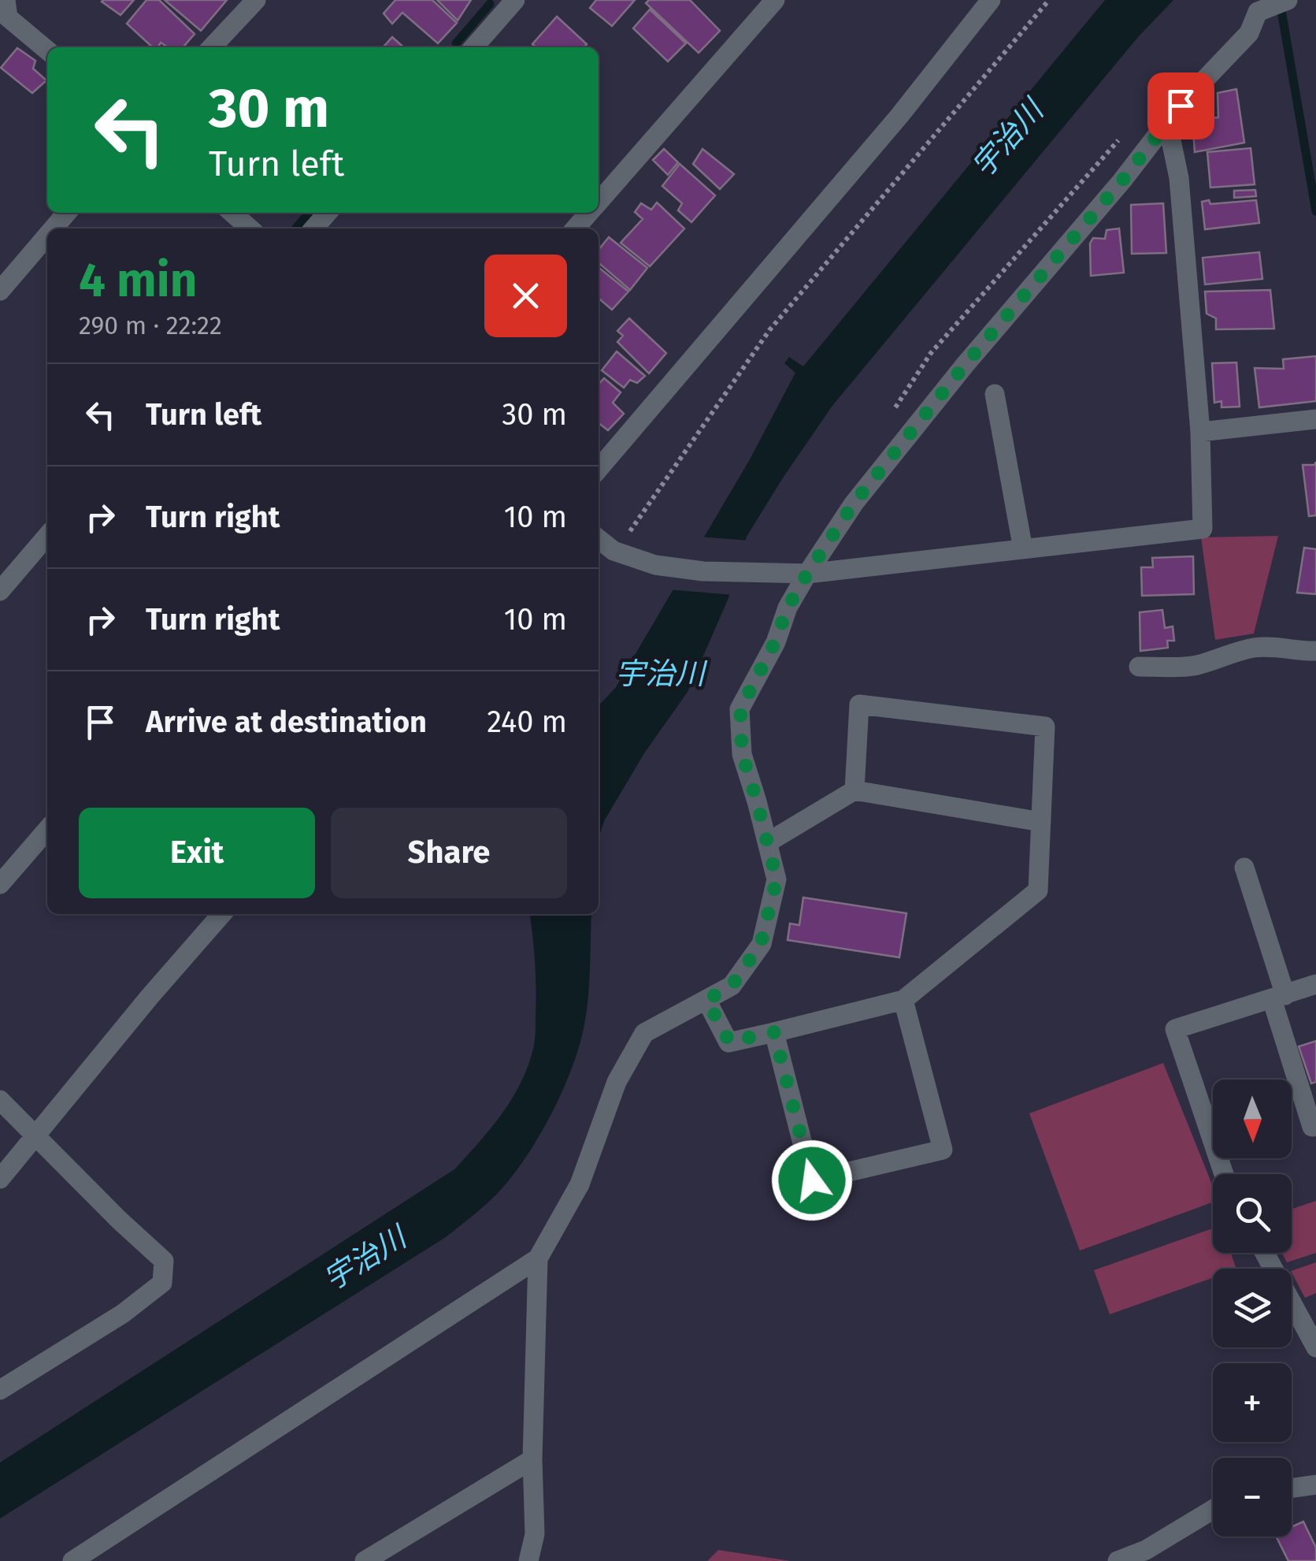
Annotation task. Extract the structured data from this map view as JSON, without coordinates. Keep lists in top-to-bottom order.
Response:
{
  "water": ["宇治川"],
  "north": "bottom",
  "page": {
    "turn": ["30 m", "Turn left"],
    "heading": ["4 min", "290 m · 22:22"],
    "list": [
      {
        "name": "Turn left",
        "value": "30 m"
      },
      {
        "name": "Turn right",
        "value": "10 m"
      },
      {
        "name": "Turn right",
        "value": "10 m"
      },
      {
        "name": "Arrive at destination",
        "value": "240 m"
      }
    ],
    "buttons": ["Exit", "Share"],
    "map_buttons": ["+", "−"]
  }
}
